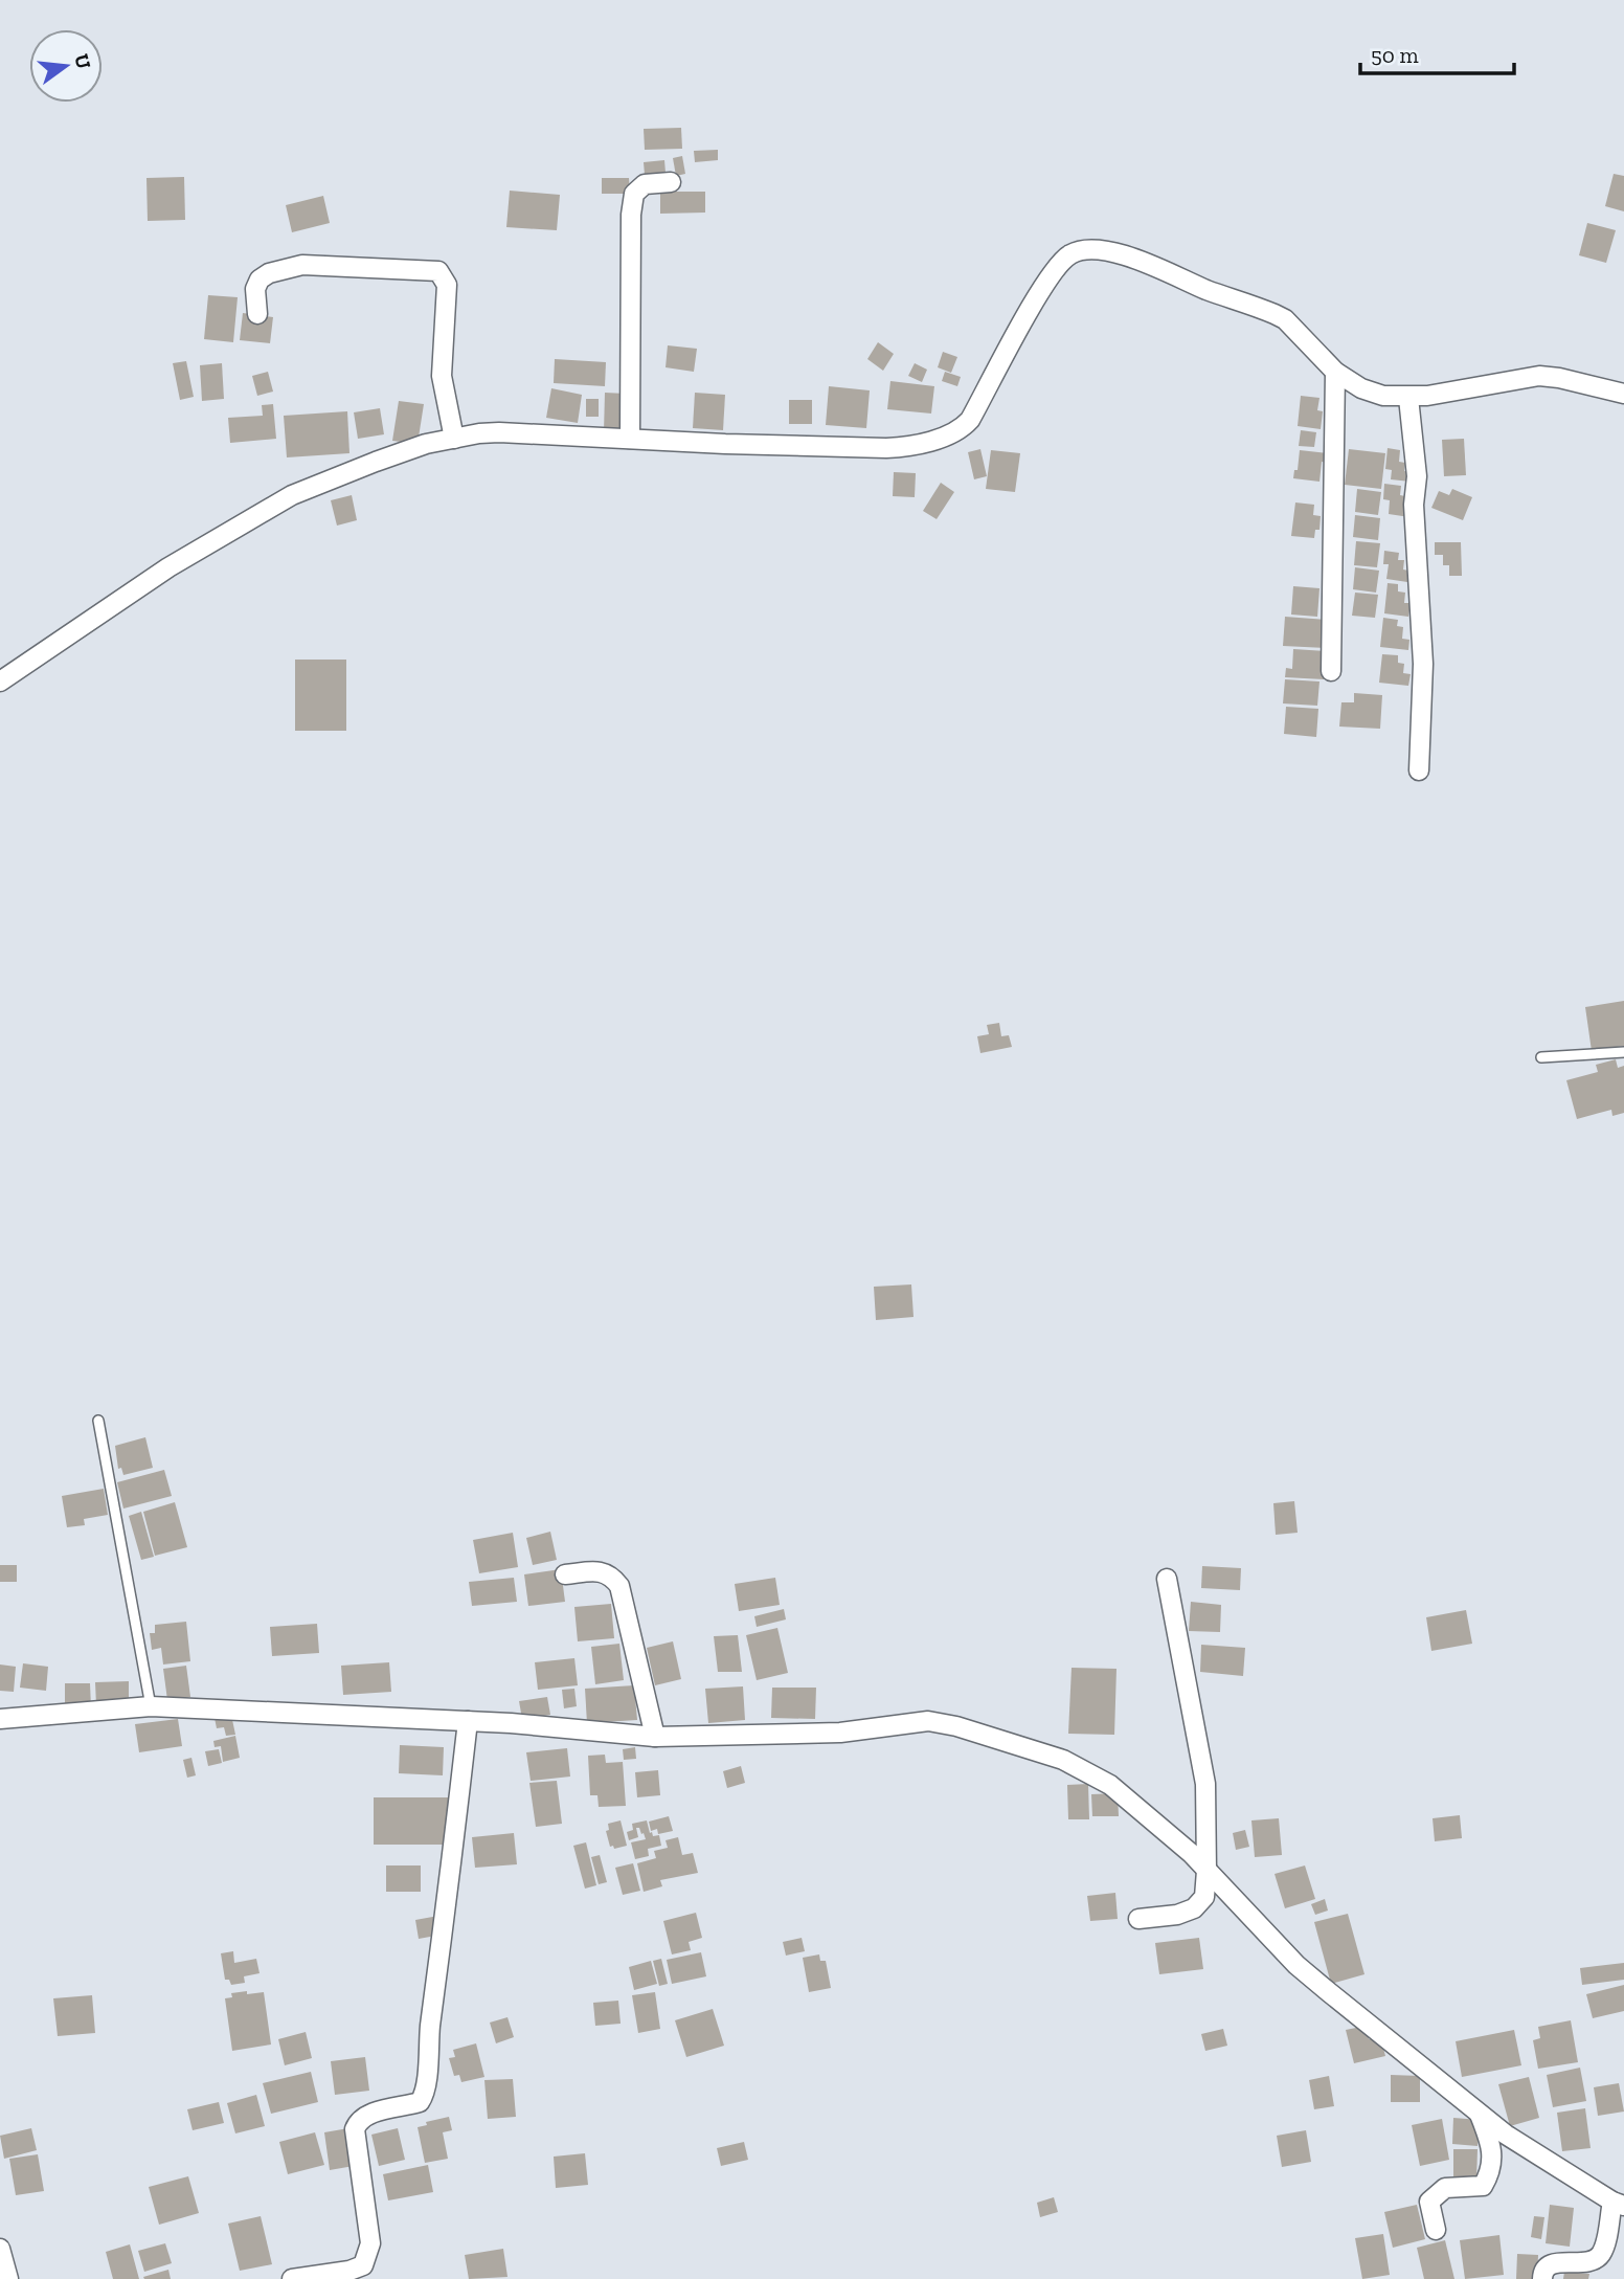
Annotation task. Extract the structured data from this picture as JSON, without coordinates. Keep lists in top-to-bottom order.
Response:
{
  "scale_bar": "50 m",
  "north": "right"
}
